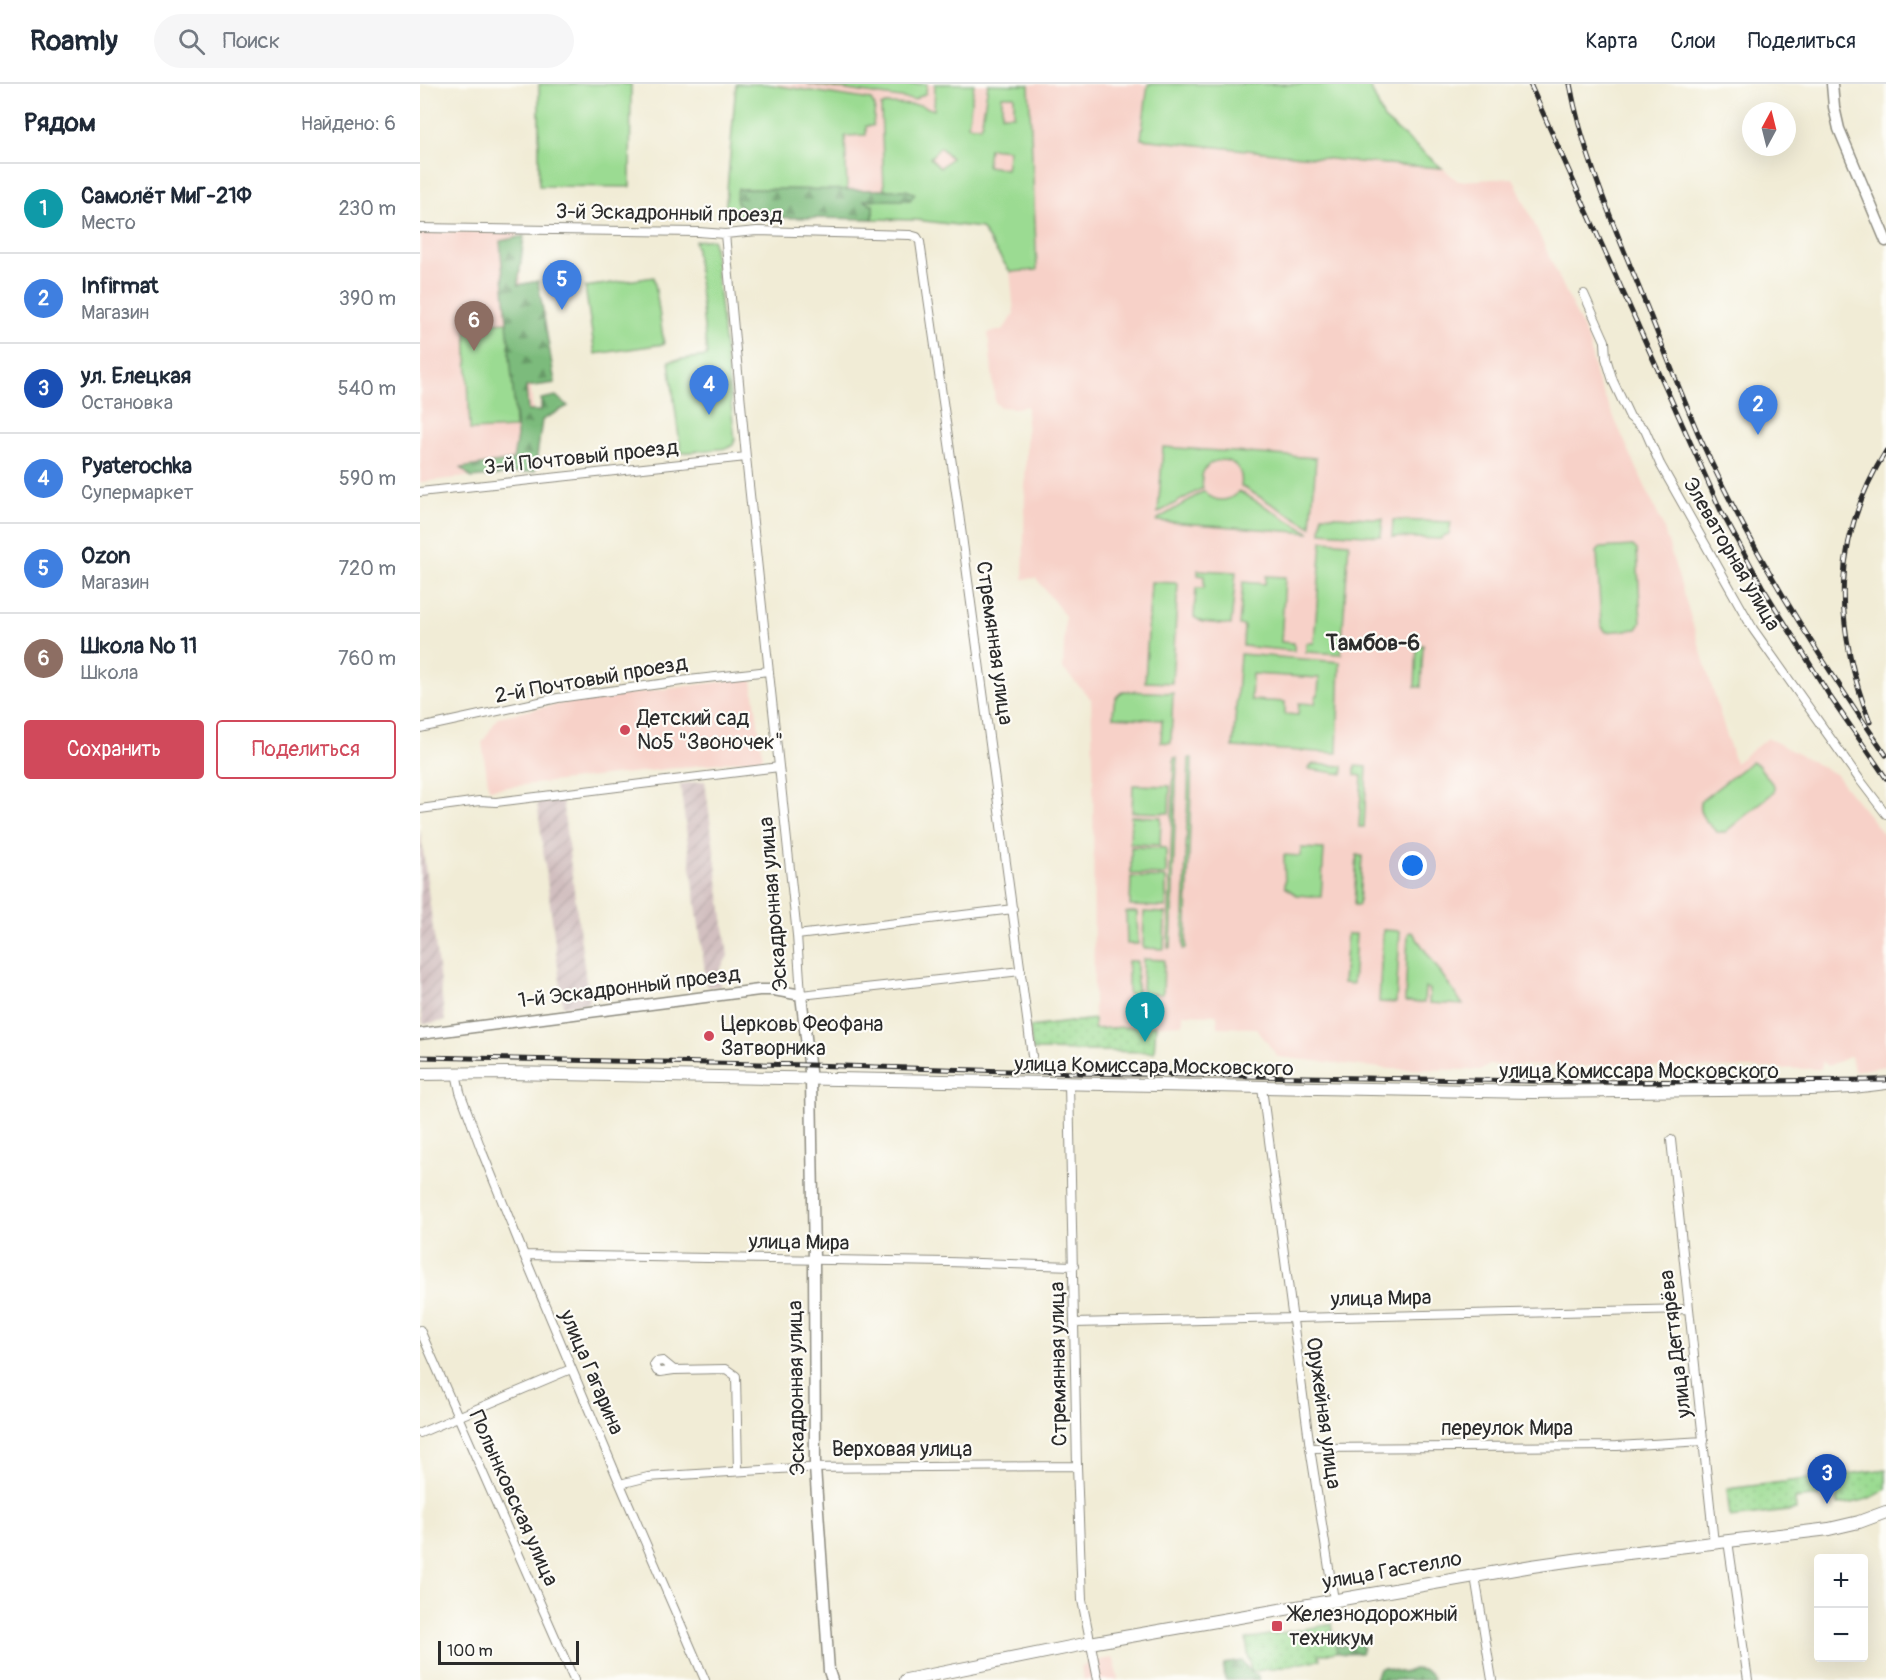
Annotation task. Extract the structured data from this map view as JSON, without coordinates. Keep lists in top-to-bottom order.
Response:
{
  "streets": {
    "main road": ["улица Комиссара Московского", "улица Гастелло"],
    "street": [
      "3-й Эскадронный проезд",
      "3-й Почтовый проезд",
      "Элеваторная улица",
      "Стремянная улица",
      "2-й Почтовый проезд",
      "Эскадронная улица",
      "1-й Эскадронный проезд",
      "улица Мира",
      "улица Дегтярёва",
      "улица Гагарина",
      "Оружейная улица",
      "переулок Мира",
      "Верховая улица",
      "Полынковская улица"
    ]
  },
  "crossings": [
    ["3-й Эскадронный проезд", "Стремянная улица"],
    ["3-й Эскадронный проезд", "Эскадронная улица"],
    ["3-й Почтовый проезд", "Эскадронная улица"],
    ["Стремянная улица", "1-й Эскадронный проезд"],
    ["Стремянная улица", "улица Комиссара Московского"],
    ["Стремянная улица", "улица Мира"],
    ["Стремянная улица", "Верховая улица"],
    ["Стремянная улица", "улица Гастелло"],
    ["2-й Почтовый проезд", "Эскадронная улица"],
    ["Эскадронная улица", "1-й Эскадронный проезд"],
    ["Эскадронная улица", "улица Комиссара Московского"],
    ["Эскадронная улица", "улица Мира"],
    ["Эскадронная улица", "Верховая улица"],
    ["улица Комиссара Московского", "улица Гагарина"],
    ["улица Комиссара Московского", "Оружейная улица"],
    ["улица Мира", "улица Дегтярёва"],
    ["улица Мира", "улица Гагарина"],
    ["улица Мира", "Оружейная улица"],
    ["улица Дегтярёва", "переулок Мира"],
    ["улица Дегтярёва", "улица Гастелло"],
    ["улица Гагарина", "Верховая улица"],
    ["Оружейная улица", "переулок Мира"],
    ["Оружейная улица", "улица Гастелло"]
  ],
  "districts": ["Тамбов-6"],
  "places": {
    "other": ["Детский сад №5 \"Звоночек\"", "Церковь Феофана Затворника"],
    "transit": ["Железнодорожный техникум"]
  },
  "scale_bar": "100 m",
  "north": "top",
  "page": {
    "header": "Roamly",
    "search": "Поиск",
    "nav": ["Карта", "Слои", "Поделиться"],
    "heading": ["Рядом", "Найдено: 6"],
    "list": [
      {
        "mark": "1",
        "name": "Самолёт МиГ-21Ф",
        "note": "Место",
        "value": "230 m"
      },
      {
        "mark": "2",
        "name": "Infirmat",
        "note": "Магазин",
        "value": "390 m"
      },
      {
        "mark": "3",
        "name": "ул. Елецкая",
        "note": "Остановка",
        "value": "540 m"
      },
      {
        "mark": "4",
        "name": "Pyaterochka",
        "note": "Супермаркет",
        "value": "590 m"
      },
      {
        "mark": "5",
        "name": "Ozon",
        "note": "Магазин",
        "value": "720 m"
      },
      {
        "mark": "6",
        "name": "Школа № 11",
        "note": "Школа",
        "value": "760 m"
      }
    ],
    "pins": [
      "5",
      "6",
      "4",
      "2",
      "1",
      "3"
    ],
    "buttons": ["Сохранить", "Поделиться"],
    "map_buttons": ["+", "−"],
    "scale": "100 m"
  }
}
